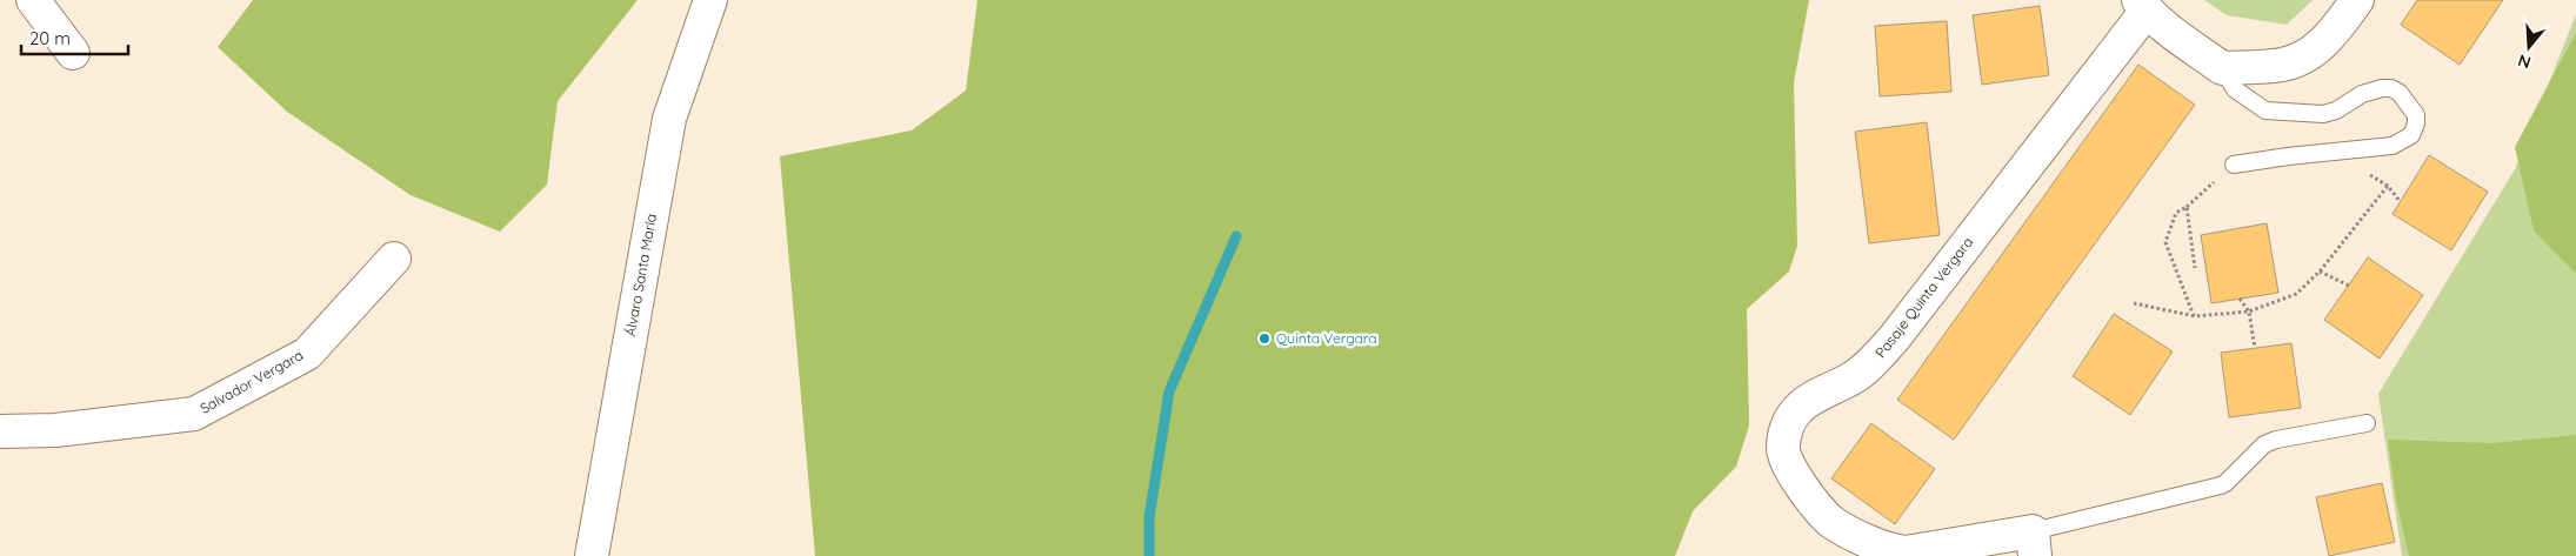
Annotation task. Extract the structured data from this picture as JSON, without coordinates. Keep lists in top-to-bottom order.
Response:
{
  "streets": {
    "street": ["Álvaro Santa María", "Pasaje Quinta Vergara", "Salvador Vergara"]
  },
  "places": ["Quinta Vergara"],
  "scale_bar": "20 m",
  "north": "bottom"
}
